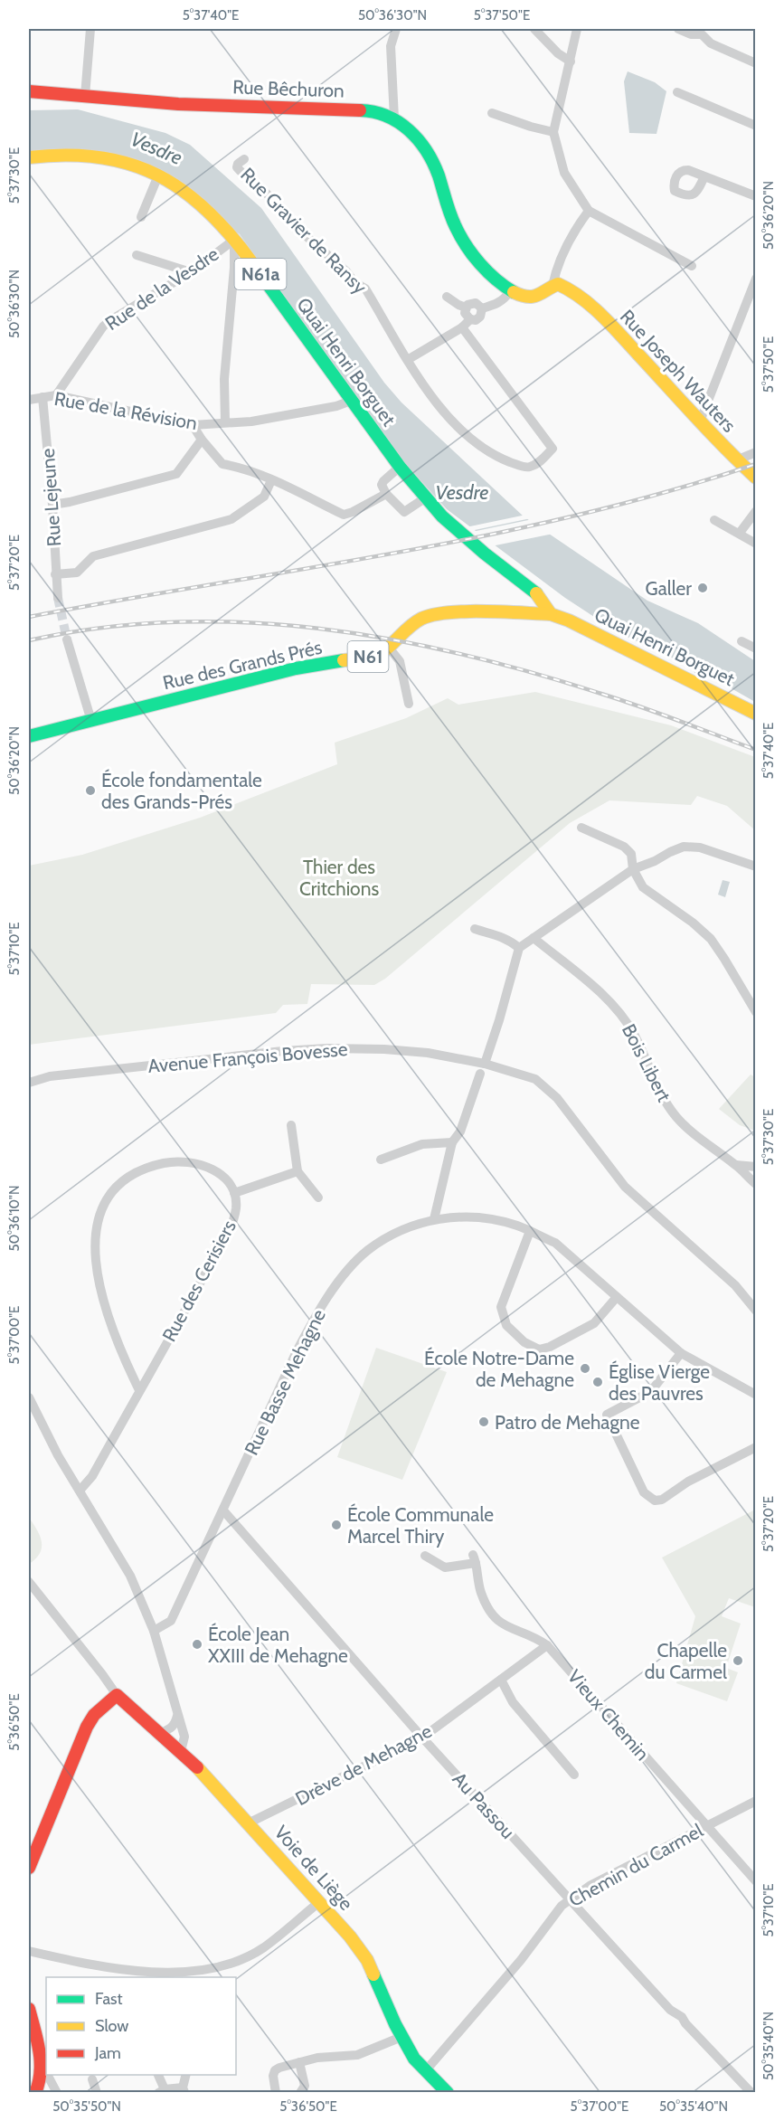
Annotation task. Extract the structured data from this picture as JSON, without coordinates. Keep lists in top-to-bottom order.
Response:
{
  "streets": {
    "street": [
      "Rue Bêchuron",
      "Rue Gravier de Ransy",
      "N61a",
      "Rue de la Vesdre",
      "Quai Henri Borguet",
      "Rue Joseph Wauters",
      "Rue de la Révision",
      "Rue Lejeune",
      "N61",
      "Rue des Grands Prés",
      "Avenue François Bovesse",
      "Bois Libert",
      "Rue des Cerisiers",
      "Rue Basse Mehagne",
      "Vieux Chemin",
      "Drève de Mehagne",
      "Au Passou",
      "Chemin du Carmel",
      "Voie de Liège"
    ]
  },
  "crossings": [
    ["Rue de la Vesdre", "Quai Henri Borguet"],
    ["Rue de la Vesdre", "Rue de la Révision"],
    ["Quai Henri Borguet", "Rue de la Révision"],
    ["Quai Henri Borguet", "Rue des Grands Prés"],
    ["Rue de la Révision", "Rue Lejeune"],
    ["Rue Basse Mehagne", "Au Passou"],
    ["Vieux Chemin", "Drève de Mehagne"],
    ["Vieux Chemin", "Chemin du Carmel"],
    ["Drève de Mehagne", "Au Passou"],
    ["Drève de Mehagne", "Voie de Liège"],
    ["Au Passou", "Chemin du Carmel"],
    ["Chemin du Carmel", "Voie de Liège"]
  ],
  "water": ["Vesdre"],
  "parks": ["Thier des Critchions"],
  "places": [
    "Galler",
    "École fondamentale des Grands-Prés",
    "École Notre-Dame de Mehagne",
    "Église Vierge des Pauvres",
    "Patro de Mehagne",
    "École Communale Marcel Thiry",
    "École Jean XXIII de Mehagne",
    "Chapelle du Carmel"
  ],
  "legend": ["Fast", "Slow", "Jam"],
  "coordinates": [
    "5°37'40\"E",
    "50°36'30\"N",
    "5°37'50\"E",
    "5°37'30\"E",
    "50°36'20\"N",
    "5°37'20\"E",
    "5°37'10\"E",
    "50°36'10\"N",
    "5°37'00\"E",
    "5°36'50\"E",
    "50°35'40\"N",
    "50°35'50\"N"
  ]
}
